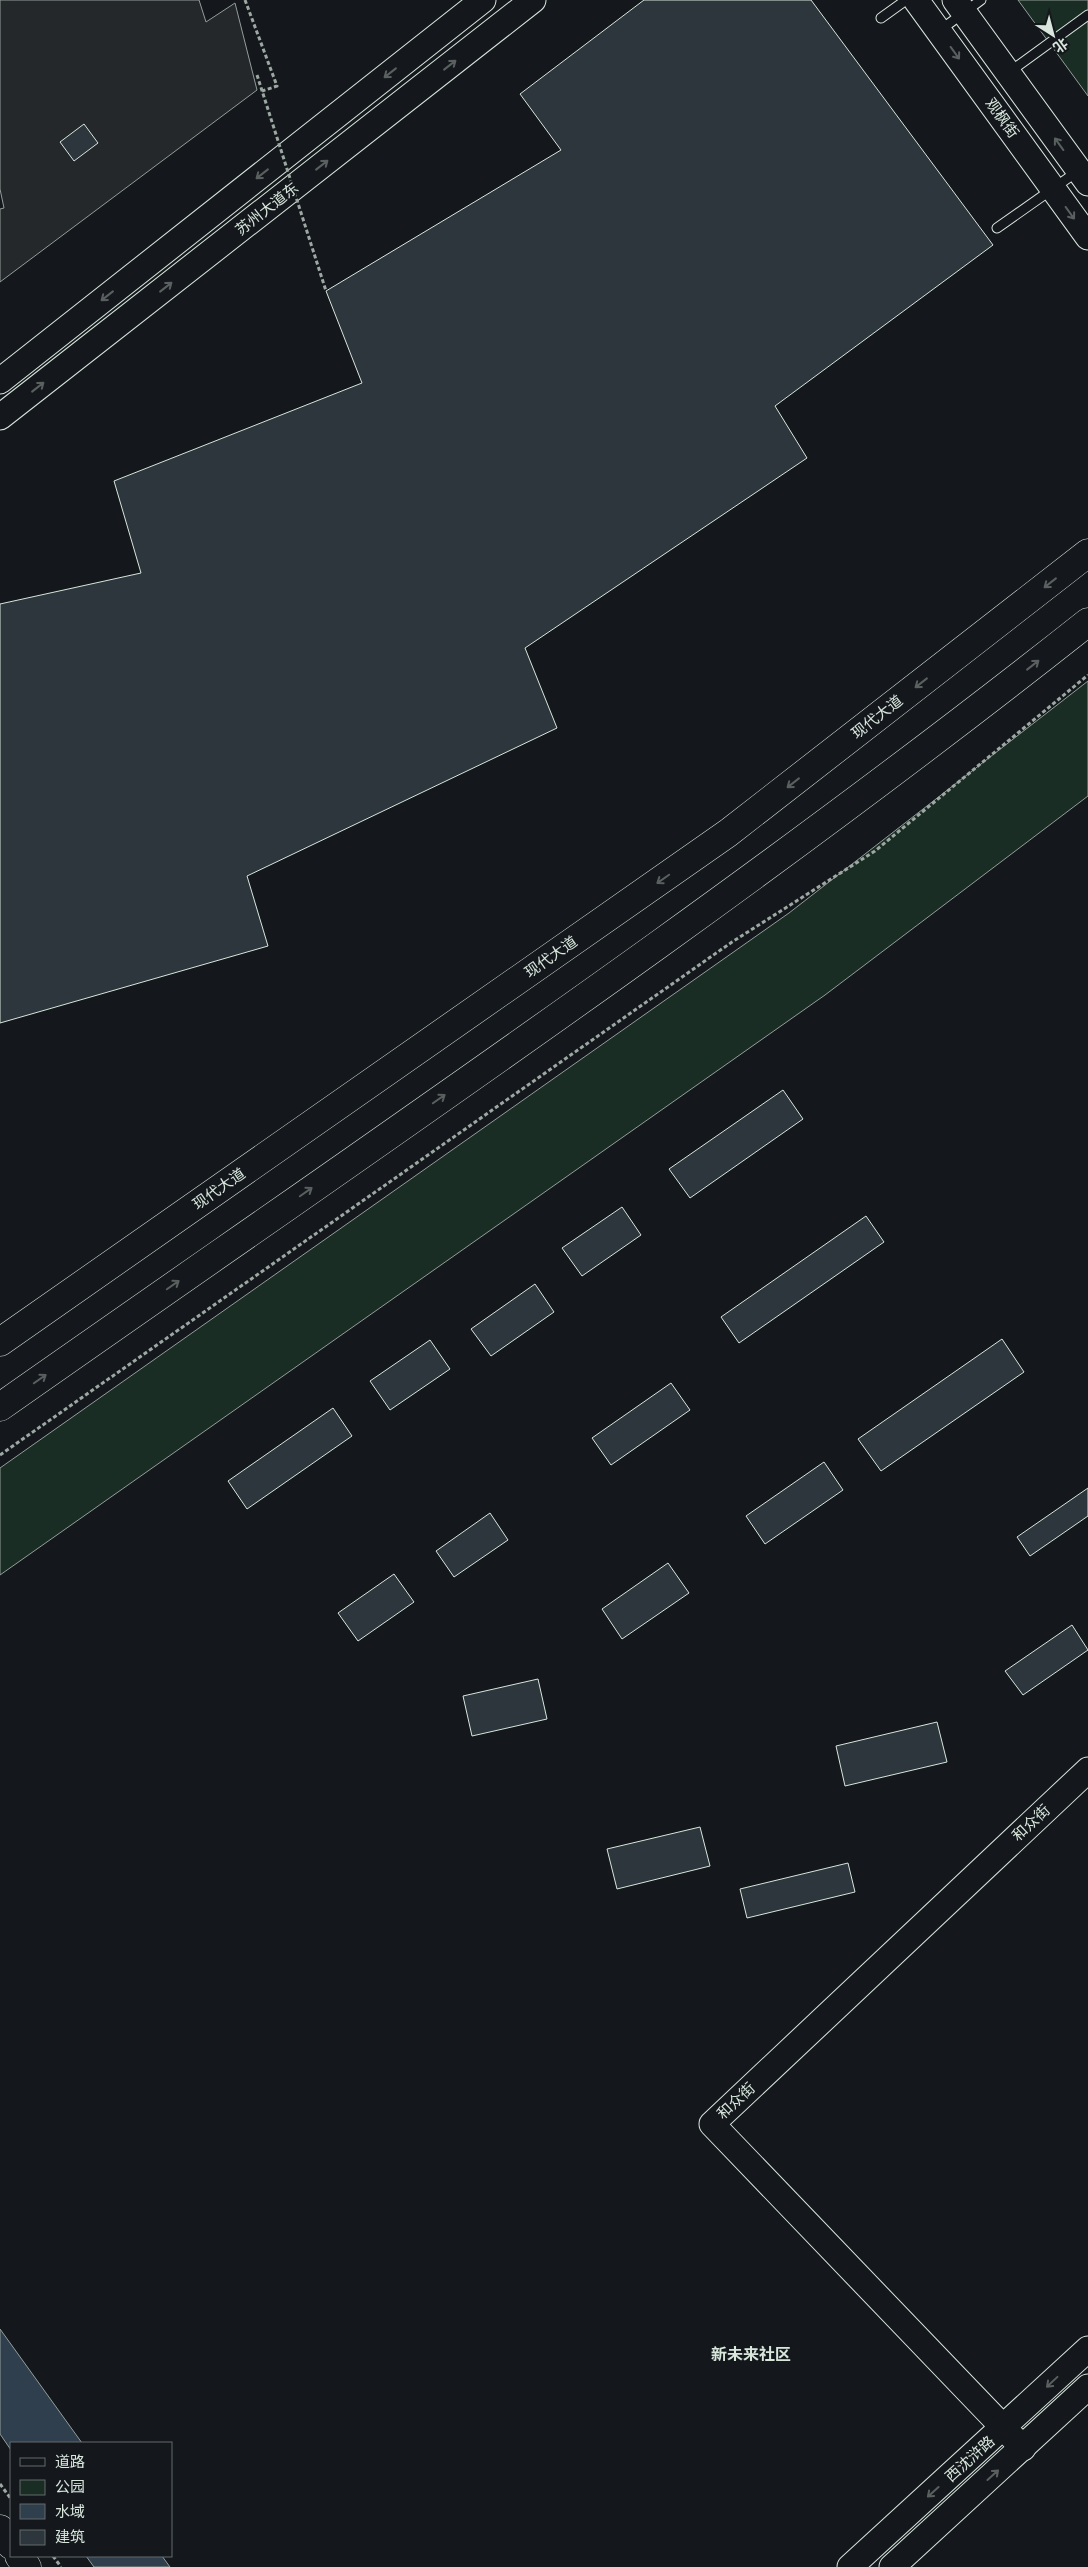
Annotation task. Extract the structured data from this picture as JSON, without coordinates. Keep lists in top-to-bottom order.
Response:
{
  "streets": {
    "main road": [
      "观枫街",
      "苏州大道东",
      "现代大道",
      "和众街",
      "西沈浒路"
    ]
  },
  "crossings": [
    ["和众街", "西沈浒路"]
  ],
  "districts": ["新未来社区"],
  "legend": [
    "道路",
    "公园",
    "水域",
    "建筑"
  ],
  "north": "bottom right"
}
